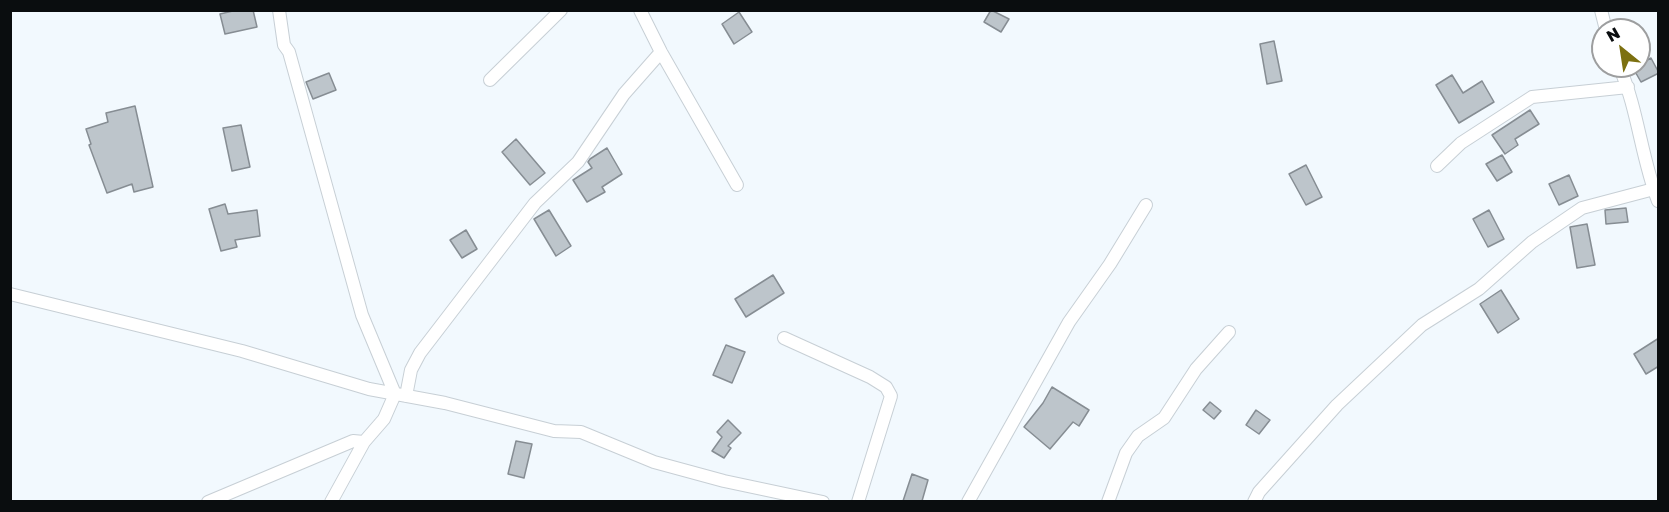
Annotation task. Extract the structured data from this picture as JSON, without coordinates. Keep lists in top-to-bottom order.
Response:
{
  "north": "top left"
}
